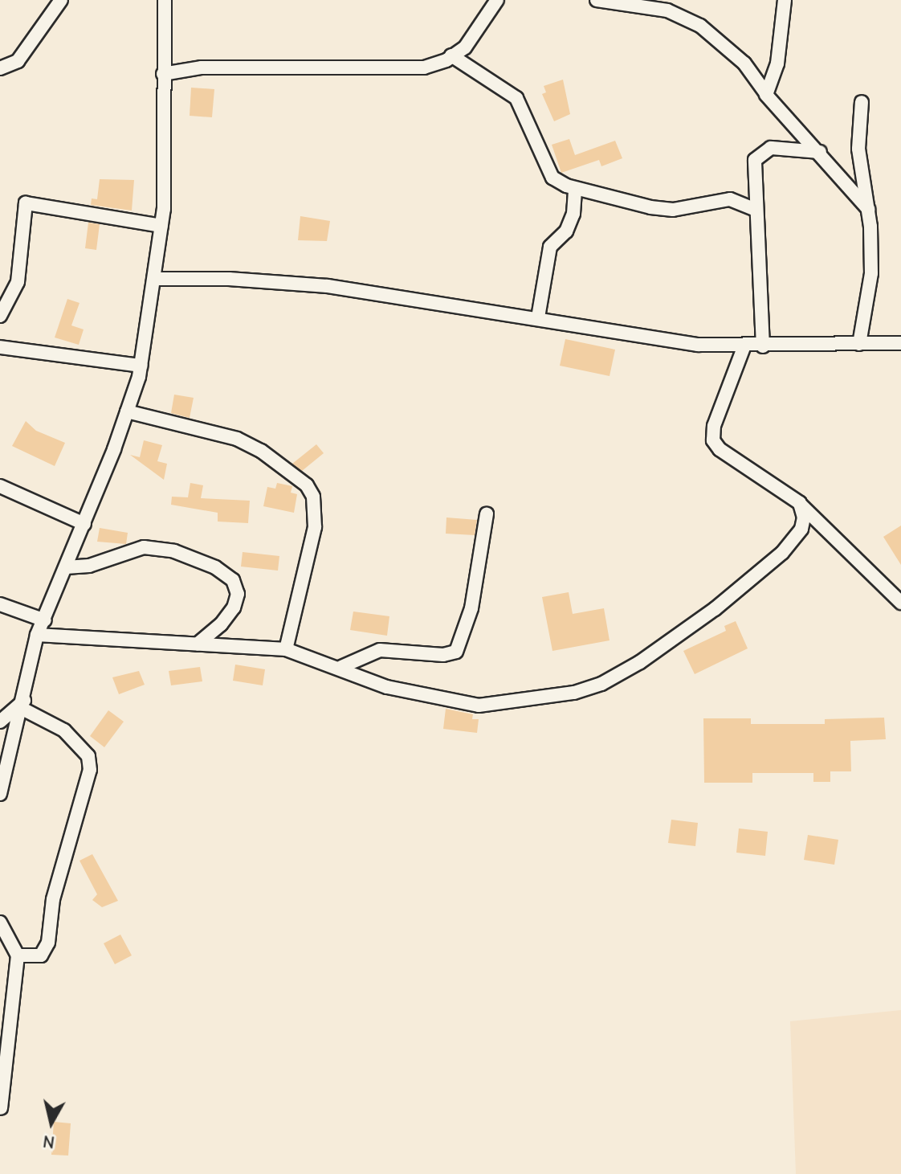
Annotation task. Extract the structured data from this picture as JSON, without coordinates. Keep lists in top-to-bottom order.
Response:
{
  "north": "bottom"
}
